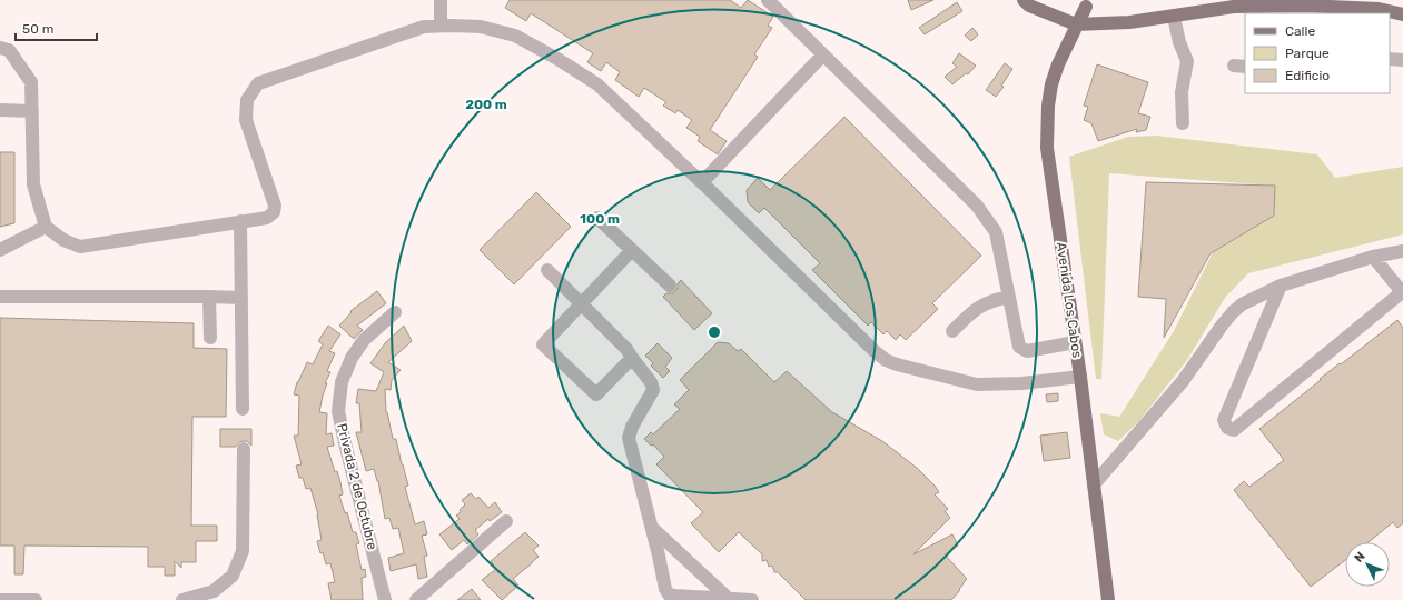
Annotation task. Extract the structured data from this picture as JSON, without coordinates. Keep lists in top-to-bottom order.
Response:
{
  "streets": {
    "main road": ["Avenida Los Cabos"],
    "street": ["Privada 2 de Octubre"]
  },
  "legend": ["Calle", "Parque", "Edificio"],
  "scale_bar": "50 m",
  "north": "top left",
  "rings": ["200 m", "100 m"]
}
